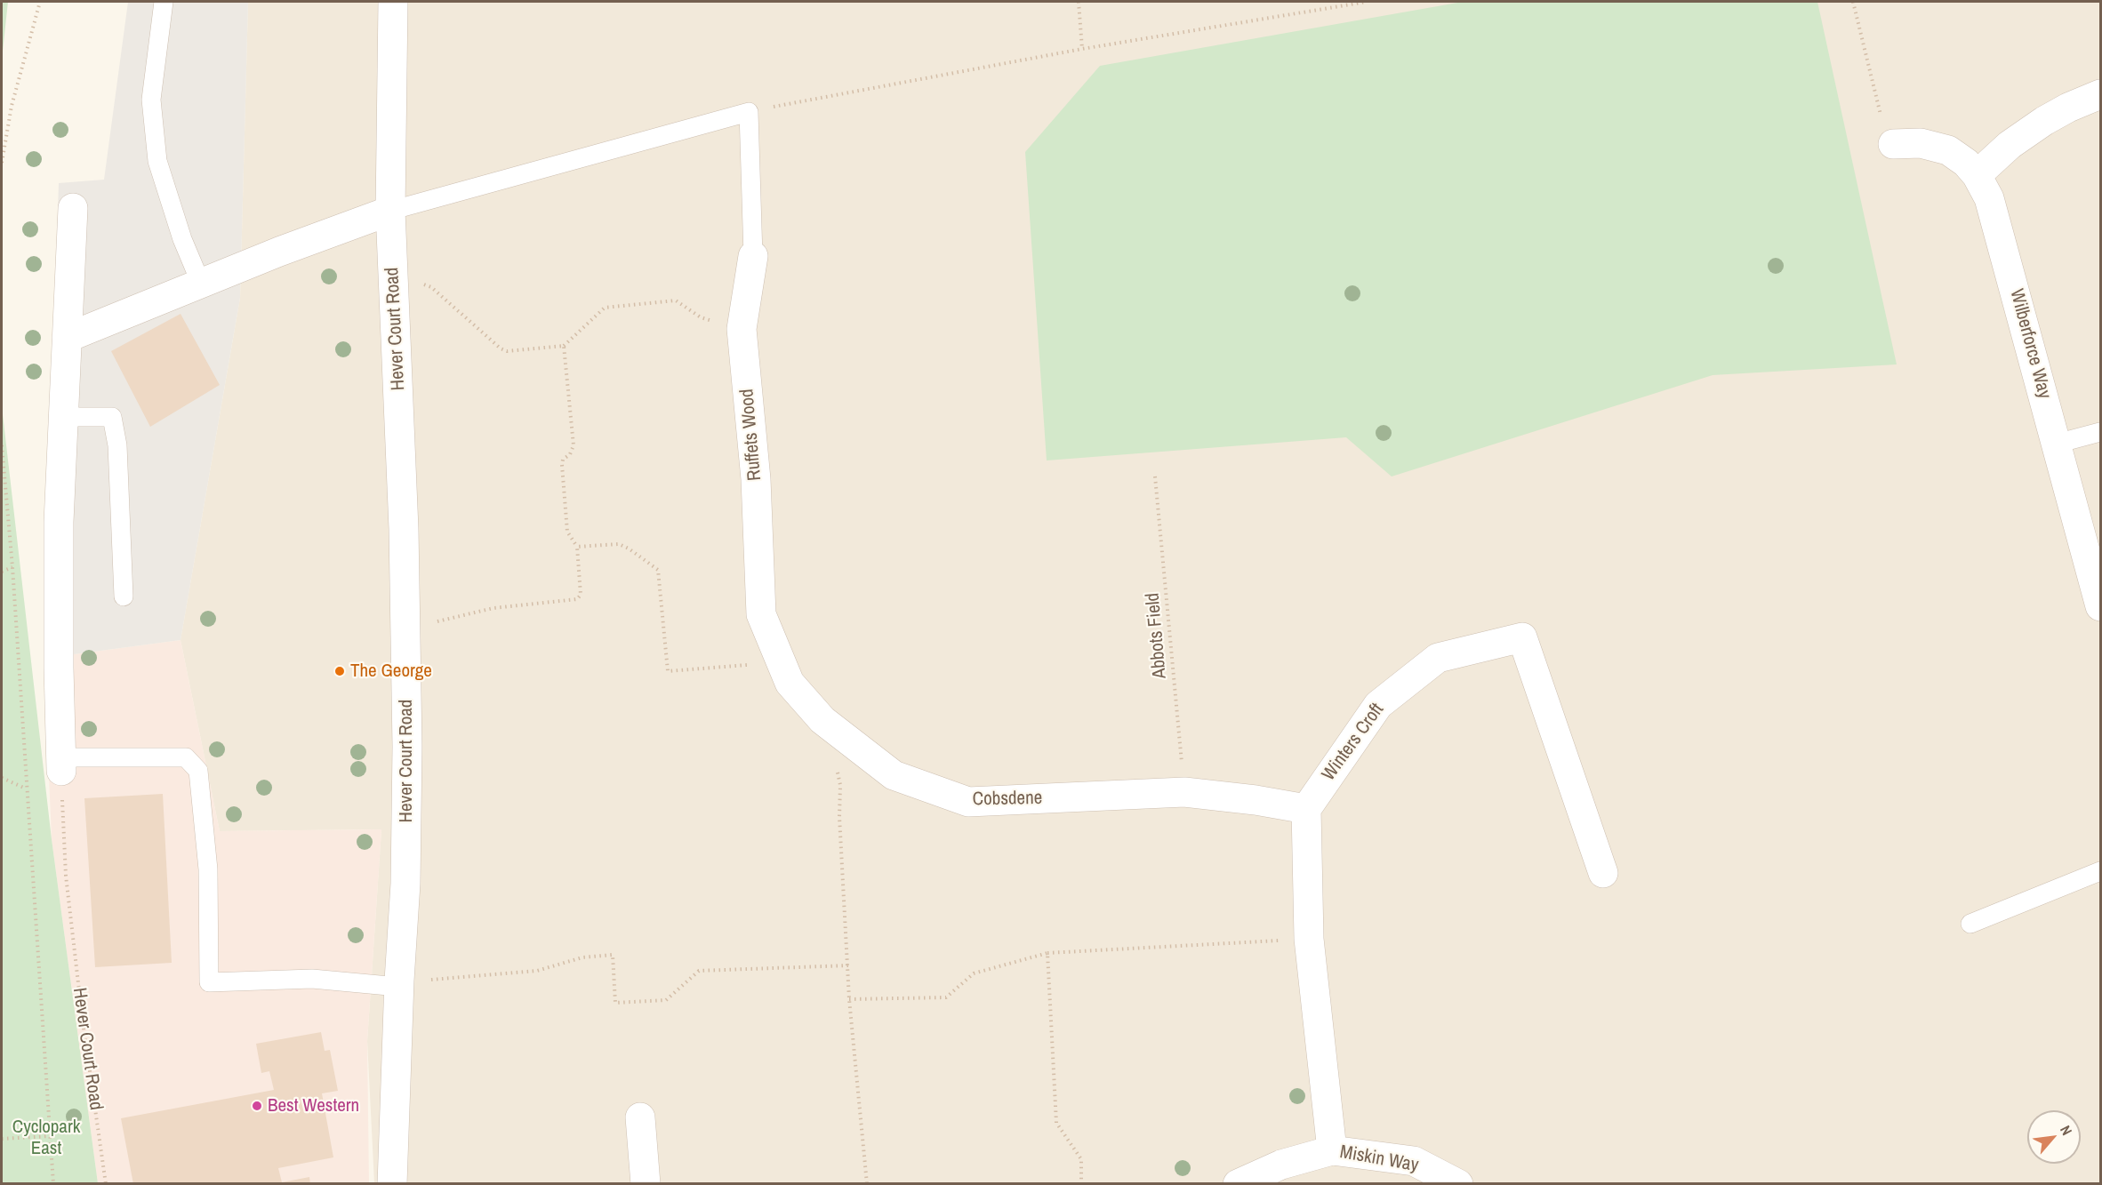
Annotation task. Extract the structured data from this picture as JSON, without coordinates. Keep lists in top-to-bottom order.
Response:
{
  "streets": {
    "street": [
      "Hever Court Road",
      "Wilberforce Way",
      "Ruffets Wood",
      "Winters Croft",
      "Cobsdene",
      "Miskin Way"
    ],
    "path": ["Abbots Field"]
  },
  "crossings": [
    ["Ruffets Wood", "Cobsdene"],
    ["Abbots Field", "Cobsdene"],
    ["Winters Croft", "Cobsdene"]
  ],
  "parks": ["Cyclopark East"],
  "places": ["The George", "Best Western"],
  "north": "top right"
}
